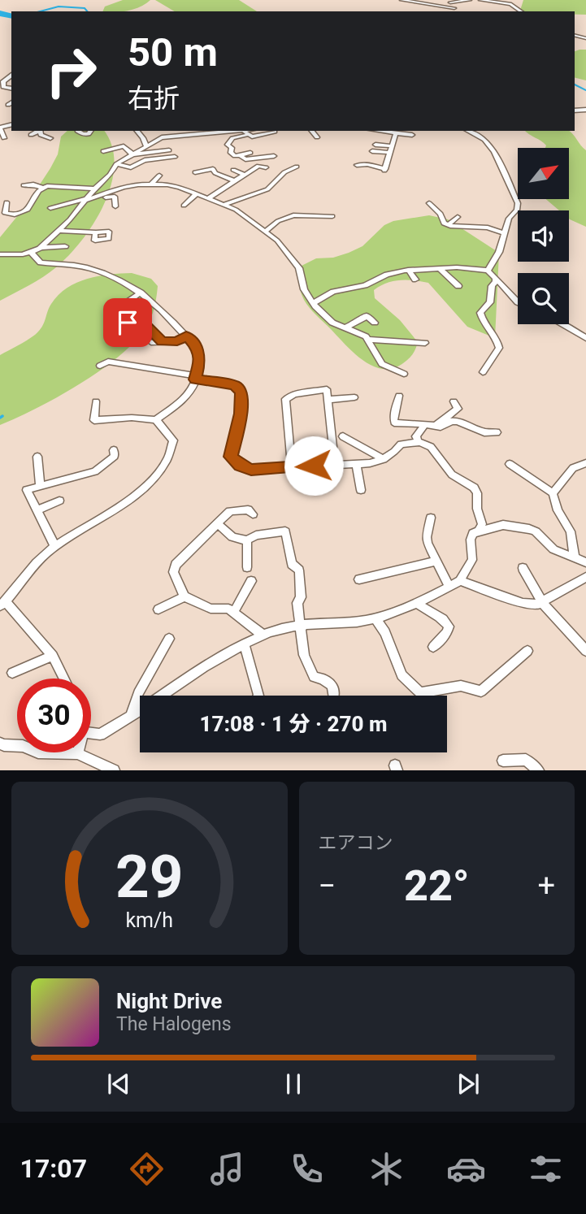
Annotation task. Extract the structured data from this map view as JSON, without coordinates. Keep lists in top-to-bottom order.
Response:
{
  "north": "top right",
  "page": {
    "turn": ["50 m", "右折"],
    "limit": "30",
    "trip": "17:08 · 1 分 · 270 m",
    "tile": "エアコン",
    "heat": ["−", "22°", "+"],
    "song": ["Night Drive", "The Halogens"],
    "tabs": "17:07",
    "gauge": ["29", "km/h"]
  }
}
